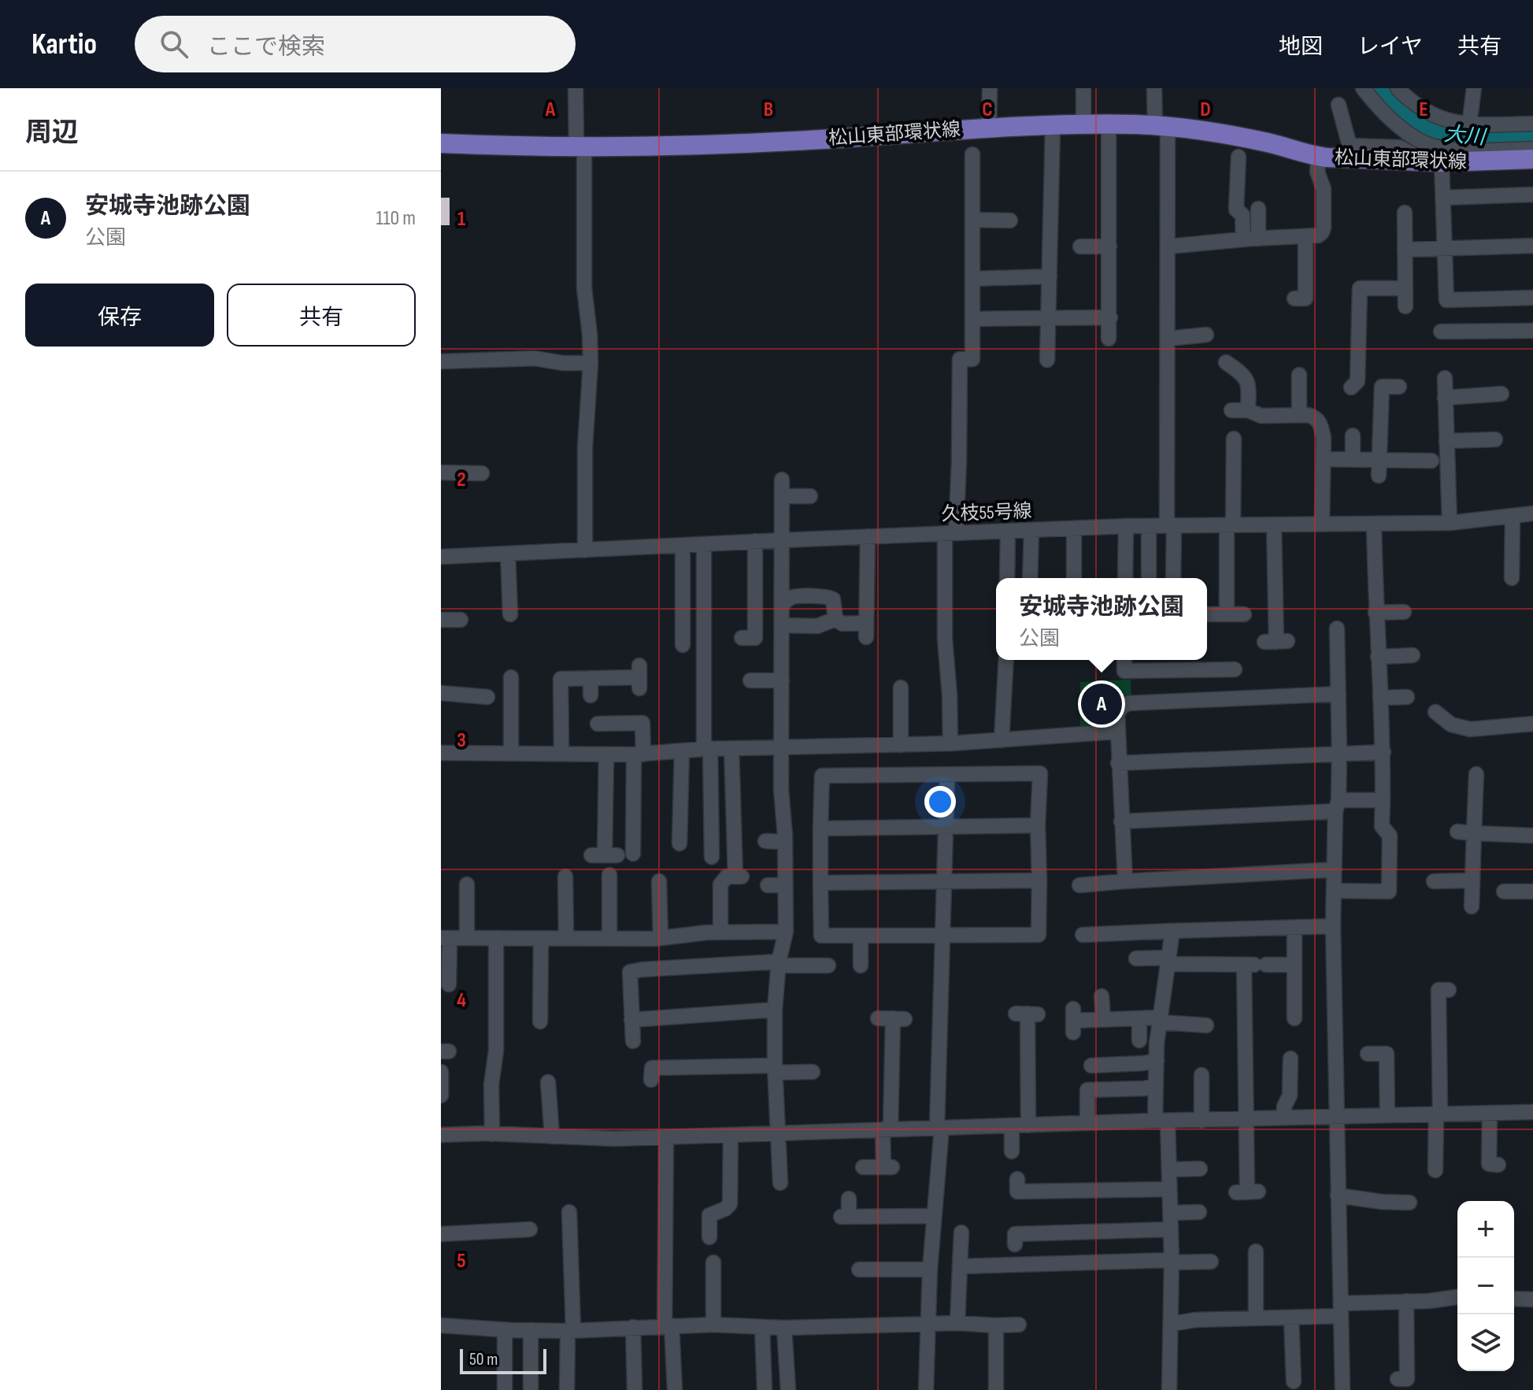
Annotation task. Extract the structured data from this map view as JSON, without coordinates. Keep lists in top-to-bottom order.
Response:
{
  "streets": {
    "main road": ["松山東部環状線"],
    "street": ["久枝55号線"]
  },
  "water": ["大川"],
  "scale_bar": "50 m",
  "page": {
    "header": "Kartio",
    "search": "ここで検索",
    "nav": ["地図", "レイヤ", "共有"],
    "heading": "周辺",
    "list": [
      {
        "mark": "A",
        "name": "安城寺池跡公園",
        "note": "公園",
        "value": "110 m"
      }
    ],
    "buttons": ["保存", "共有"],
    "popup": ["安城寺池跡公園", "公園"],
    "pins": "A",
    "map_buttons": ["+", "−"],
    "scale": "50 m"
  },
  "grid": {
    "columns": [
      "A",
      "B",
      "C",
      "D",
      "E"
    ],
    "rows": [
      "1",
      "2",
      "3",
      "4",
      "5"
    ]
  }
}
